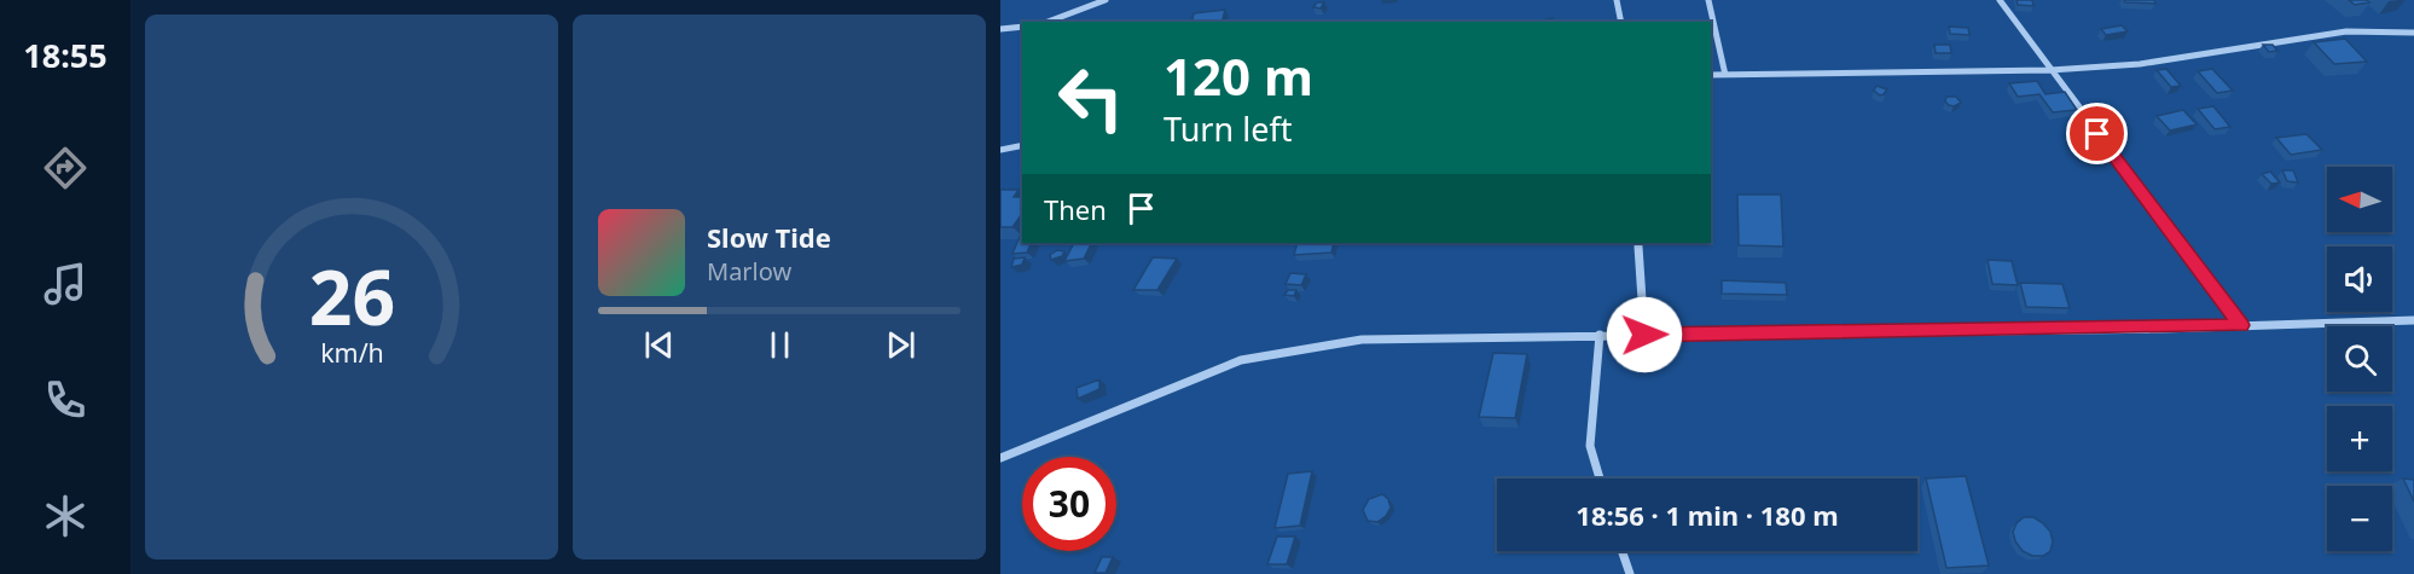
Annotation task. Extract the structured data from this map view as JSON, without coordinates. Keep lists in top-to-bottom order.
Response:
{
  "north": "left",
  "page": {
    "tabs": "18:55",
    "turn": ["120 m", "Turn left"],
    "map_buttons": ["+", "−"],
    "then": "Then",
    "song": ["Slow Tide", "Marlow"],
    "limit": "30",
    "trip": "18:56 · 1 min · 180 m",
    "gauge": ["26", "km/h"]
  }
}
